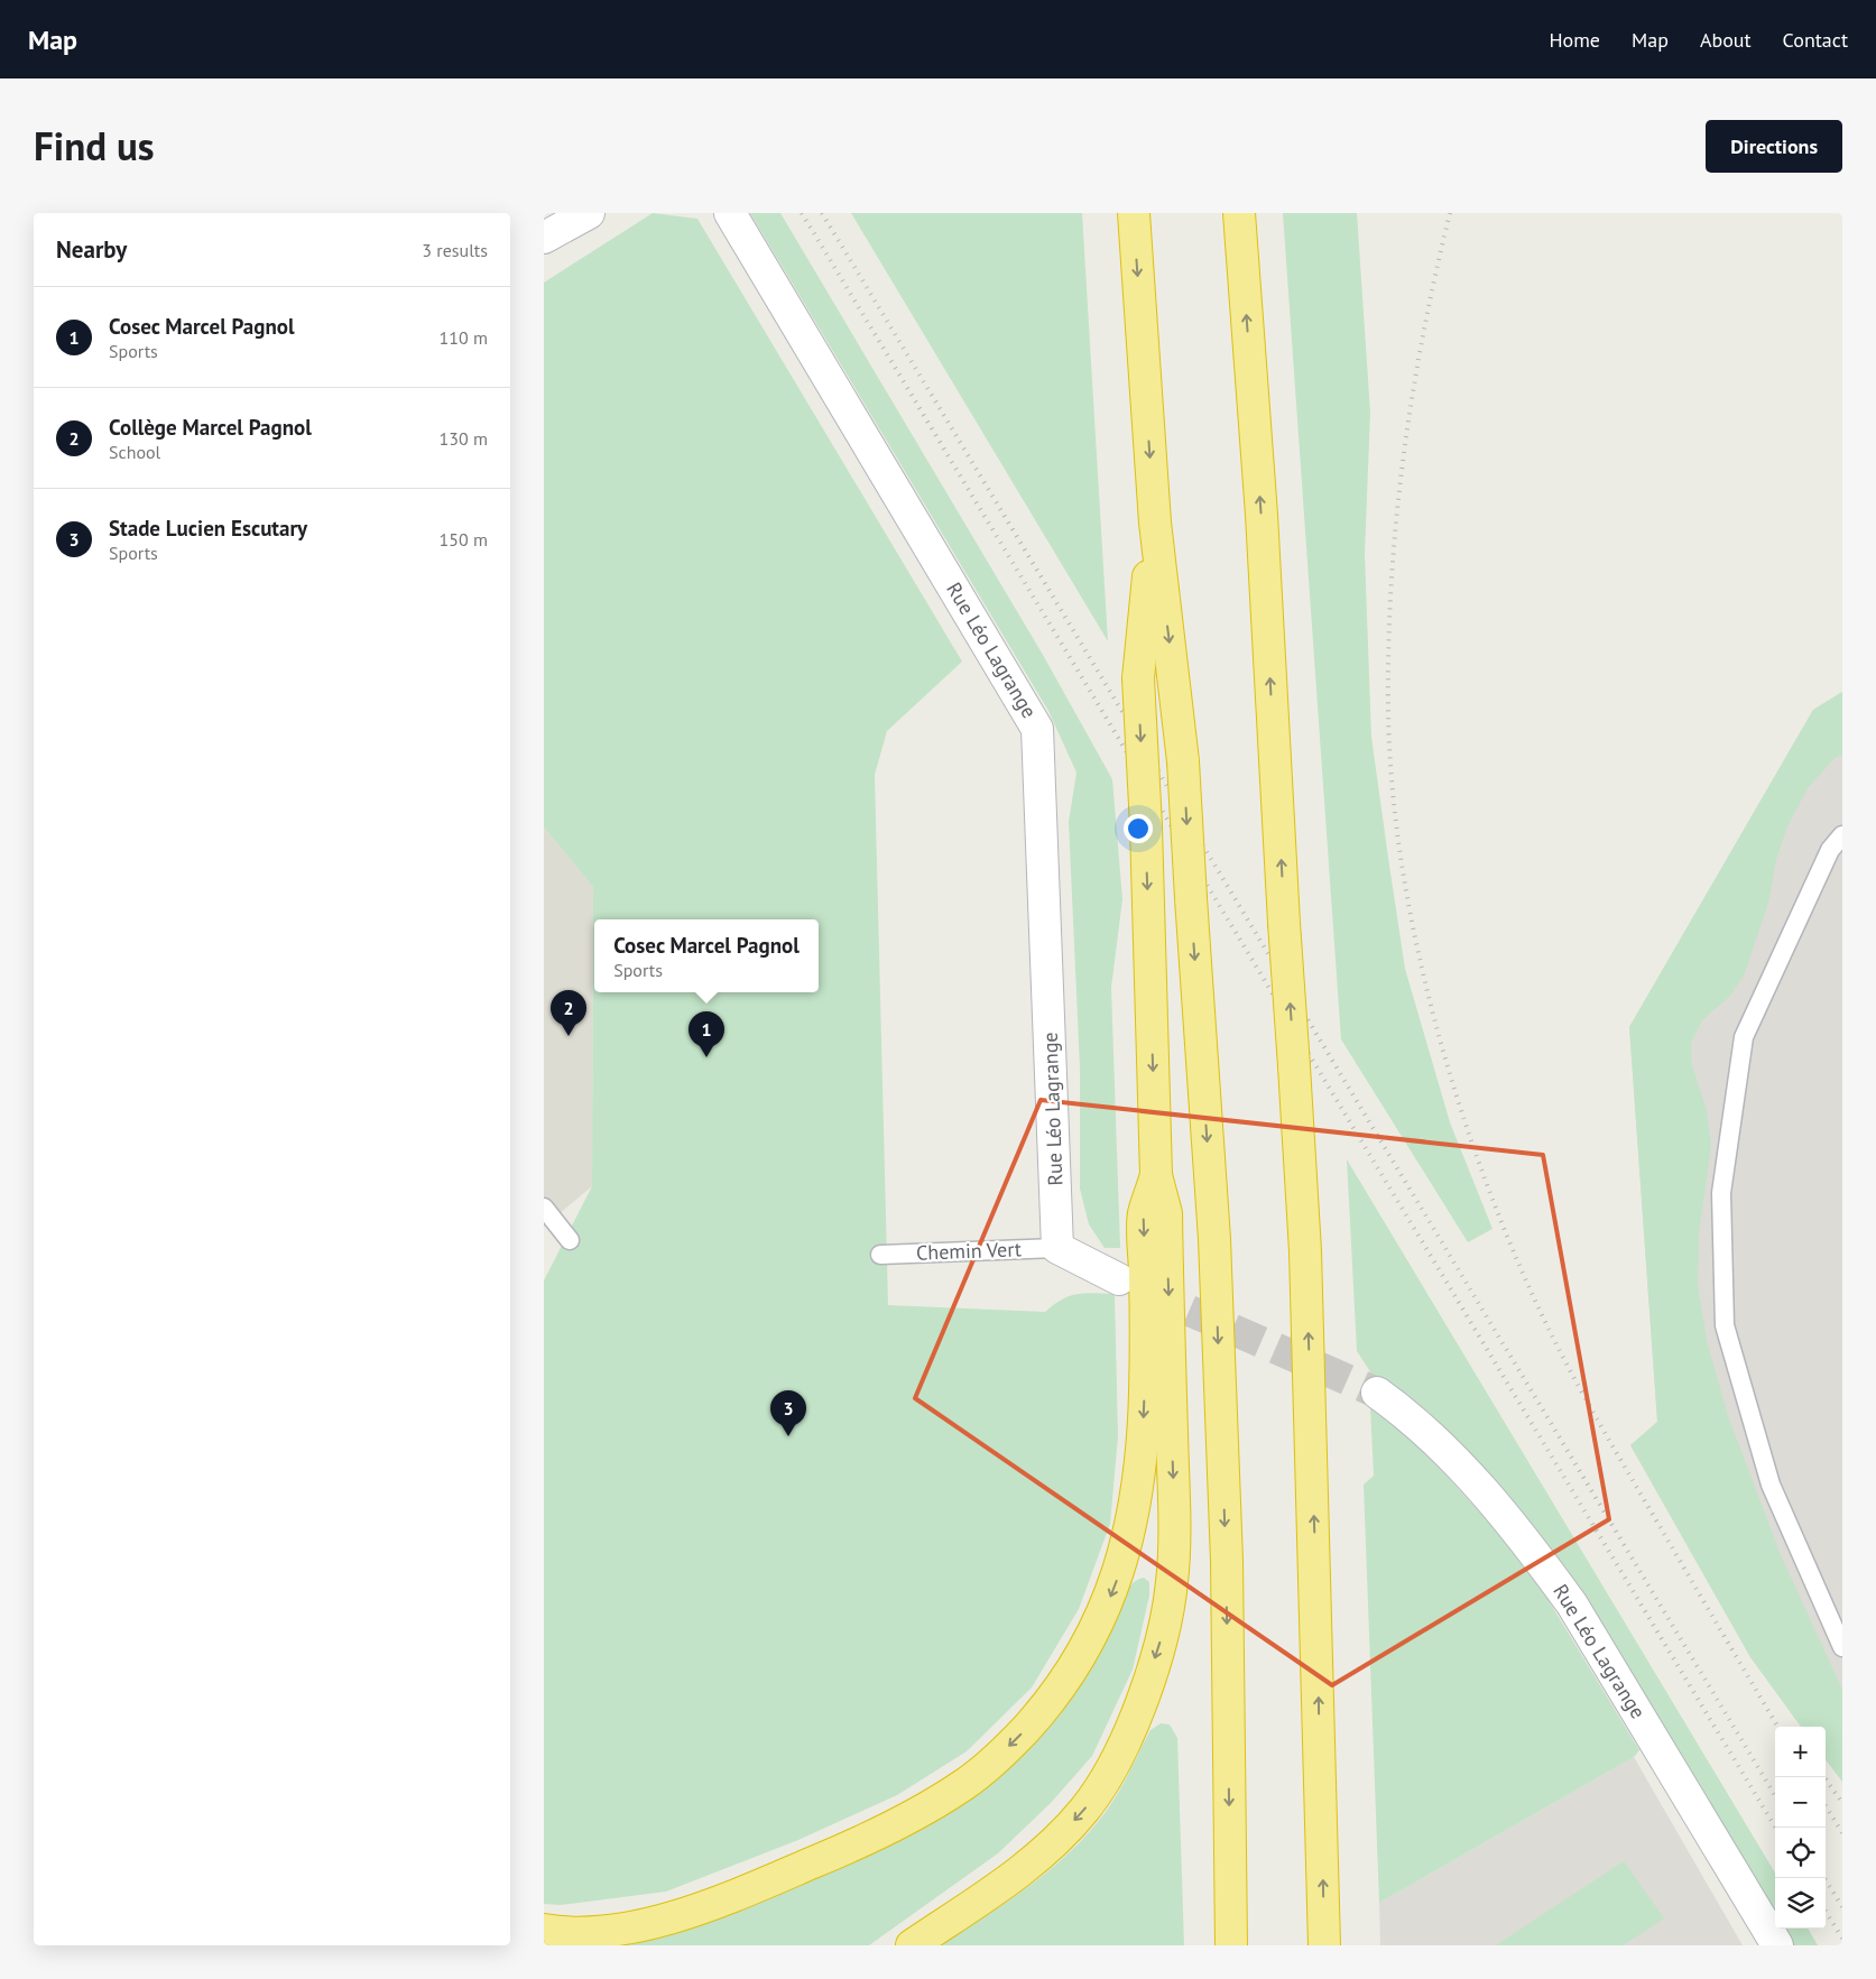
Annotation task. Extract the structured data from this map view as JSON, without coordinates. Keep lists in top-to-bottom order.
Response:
{
  "streets": {
    "street": ["Rue Léo Lagrange"],
    "lane": ["Chemin Vert"]
  },
  "crossings": [
    ["Rue Léo Lagrange", "Chemin Vert"]
  ],
  "page": {
    "header": "Map",
    "nav": [
      "Home",
      "Map",
      "About",
      "Contact"
    ],
    "title": "Find us",
    "buttons": "Directions",
    "heading": ["Nearby", "3 results"],
    "list": [
      {
        "mark": "1",
        "name": "Cosec Marcel Pagnol",
        "note": "Sports",
        "value": "110 m"
      },
      {
        "mark": "2",
        "name": "Collège Marcel Pagnol",
        "note": "School",
        "value": "130 m"
      },
      {
        "mark": "3",
        "name": "Stade Lucien Escutary",
        "note": "Sports",
        "value": "150 m"
      }
    ],
    "popup": ["Cosec Marcel Pagnol", "Sports"],
    "pins": ["2", "1", "3"],
    "map_buttons": ["+", "−"]
  }
}
